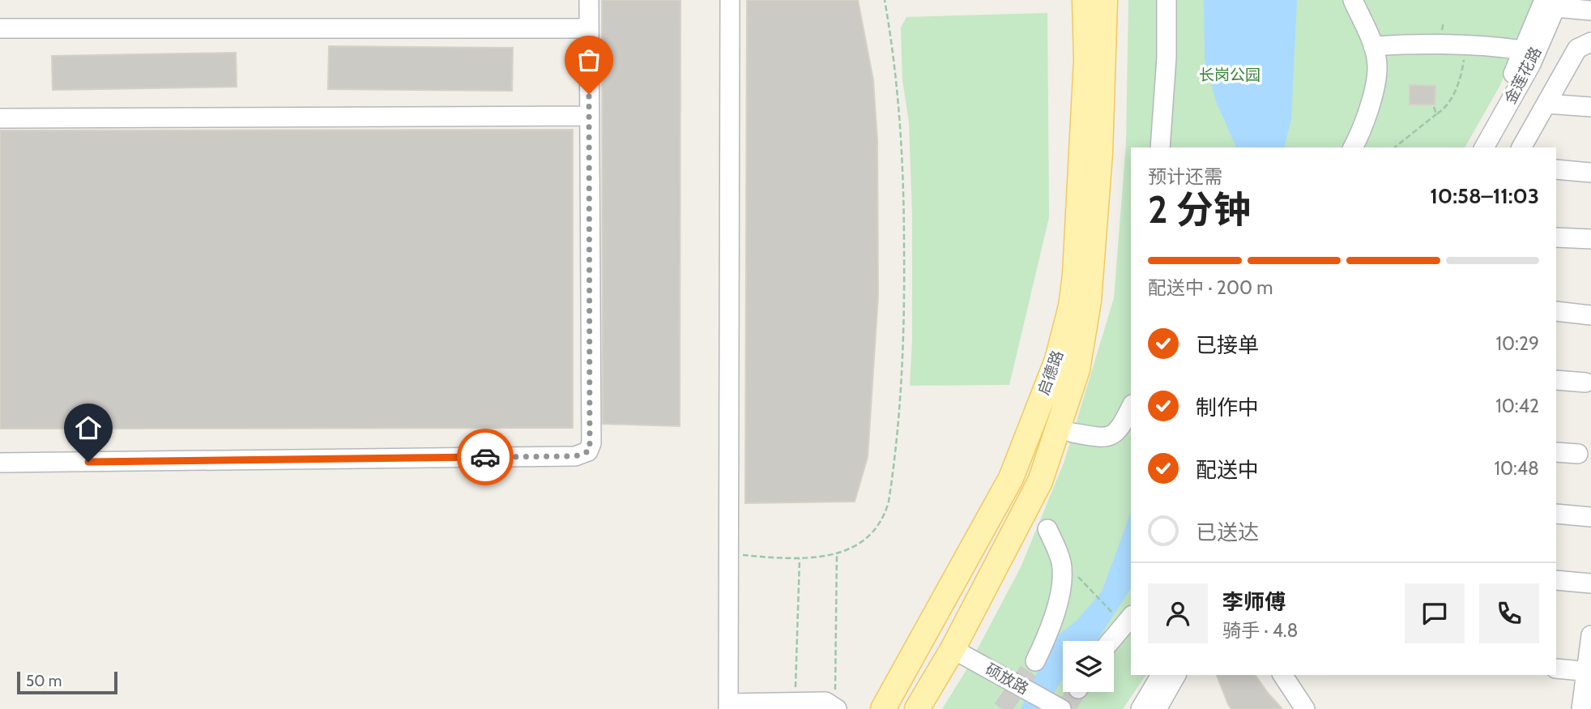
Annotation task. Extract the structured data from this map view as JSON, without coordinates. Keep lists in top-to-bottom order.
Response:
{
  "streets": {
    "main road": ["启德路"],
    "street": ["金莲花路", "硕放路"]
  },
  "crossings": [
    ["启德路", "硕放路"]
  ],
  "parks": ["长岗公园"],
  "scale_bar": "50 m",
  "page": {
    "heading": ["2 分钟", "预计还需", "10:58–11:03"],
    "panel": ["李师傅", "骑手 · 4.8"],
    "bar": "配送中 · 200 m",
    "list": [
      ["已接单", "10:29"],
      ["制作中", "10:42"],
      ["配送中", "10:48"],
      "已送达"
    ],
    "scale": "50 m"
  }
}
